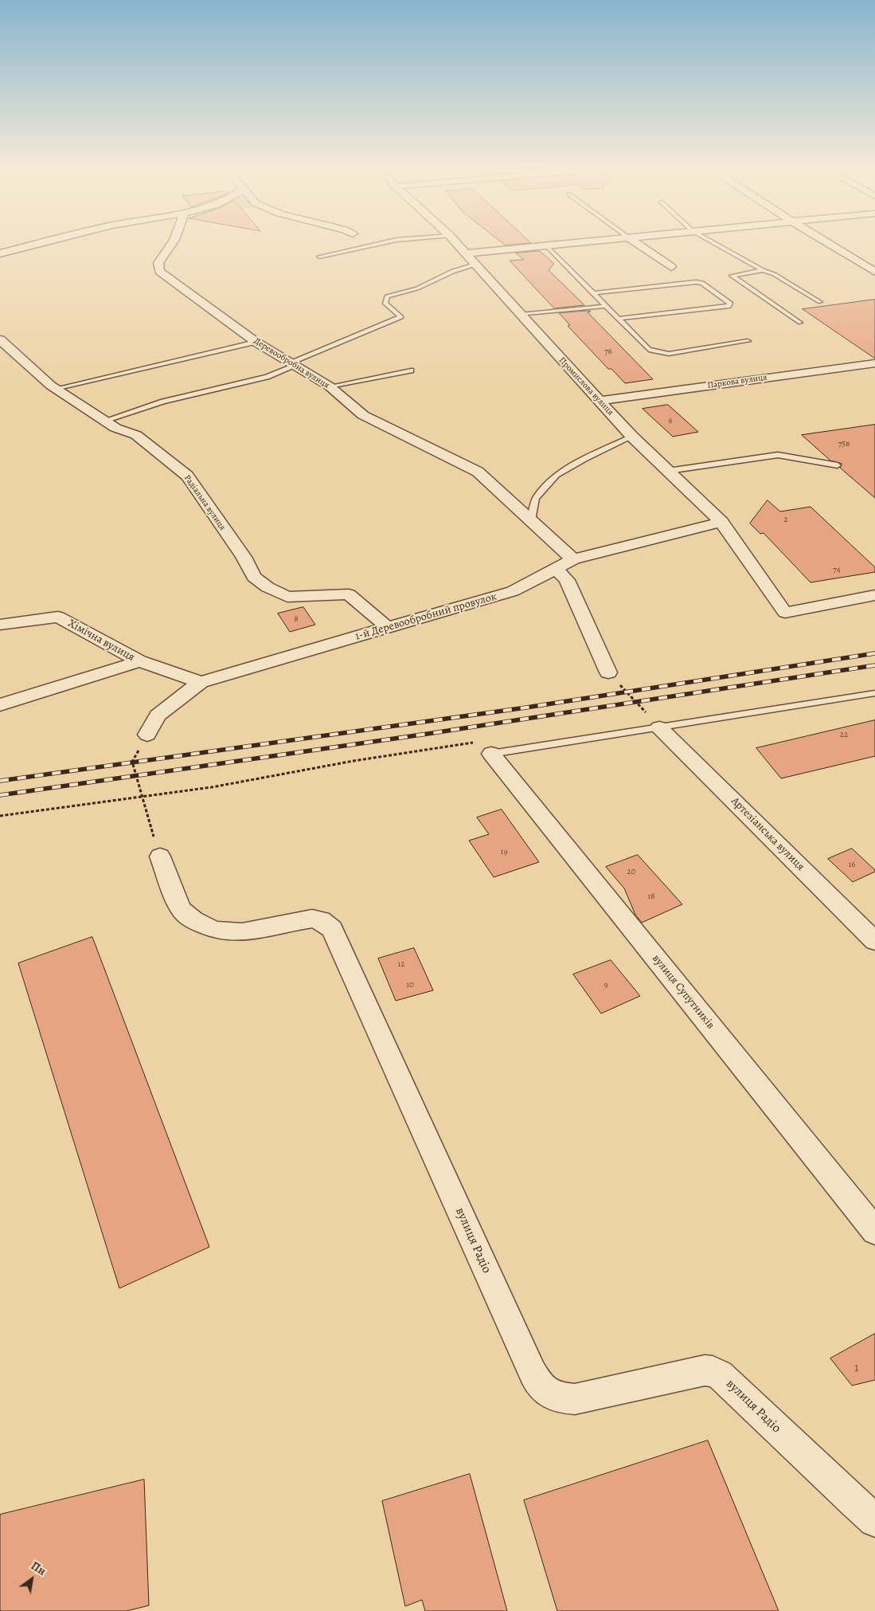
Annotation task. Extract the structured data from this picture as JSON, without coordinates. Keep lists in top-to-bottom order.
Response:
{
  "streets": {
    "street": [
      "Деревообробна вулиця",
      "Паркова вулиця",
      "Промислова вулиця",
      "Радіальна вулиця",
      "1-й Деревообробний провулок",
      "Хімічна вулиця",
      "Артезіанська вулиця",
      "вулиця Супутників",
      "вулиця Радіо"
    ]
  },
  "crossings": [
    ["Деревообробна вулиця", "1-й Деревообробний провулок"],
    ["Паркова вулиця", "Промислова вулиця"],
    ["Промислова вулиця", "1-й Деревообробний провулок"],
    ["Радіальна вулиця", "1-й Деревообробний провулок"],
    ["1-й Деревообробний провулок", "Хімічна вулиця"]
  ],
  "house_numbers": [
    "76",
    "6",
    "75в",
    "2",
    "74",
    "8",
    "22",
    "19",
    "16",
    "20",
    "18",
    "12",
    "10",
    "9",
    "1"
  ],
  "north": "top right"
}
